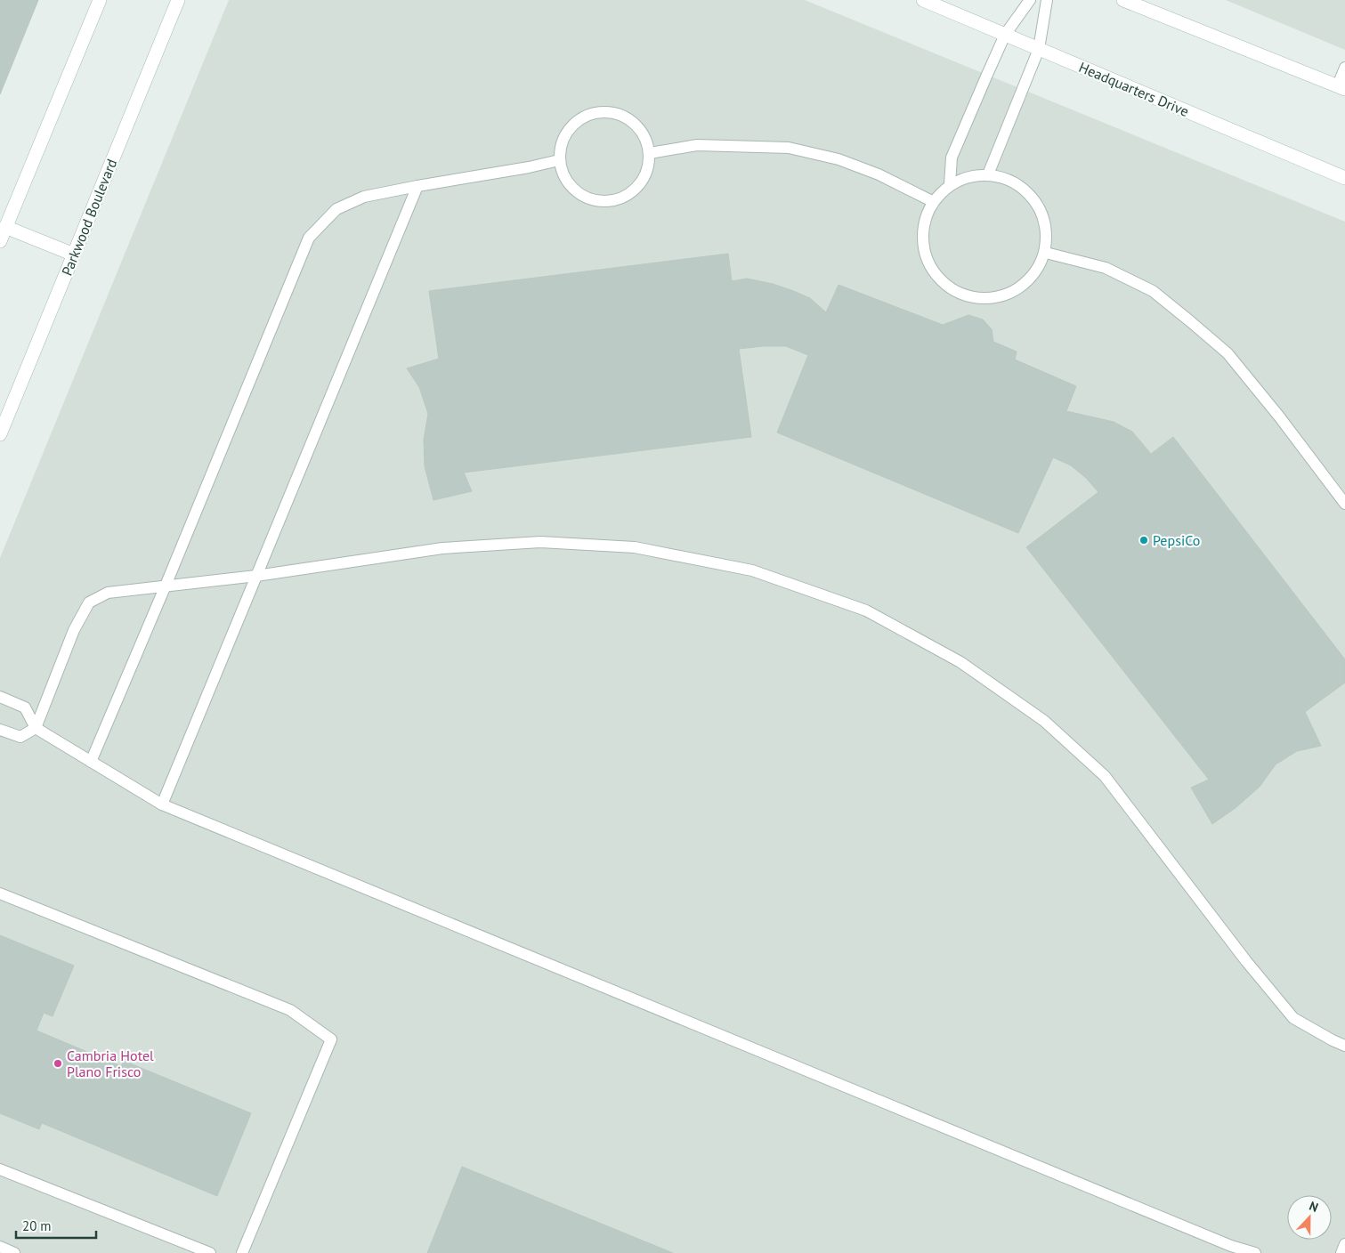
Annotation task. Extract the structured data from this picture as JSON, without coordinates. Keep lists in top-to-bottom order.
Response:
{
  "streets": {
    "main road": ["Headquarters Drive", "Parkwood Boulevard"]
  },
  "places": ["PepsiCo", "Cambria Hotel Plano Frisco"],
  "scale_bar": "20 m",
  "north": "top"
}
